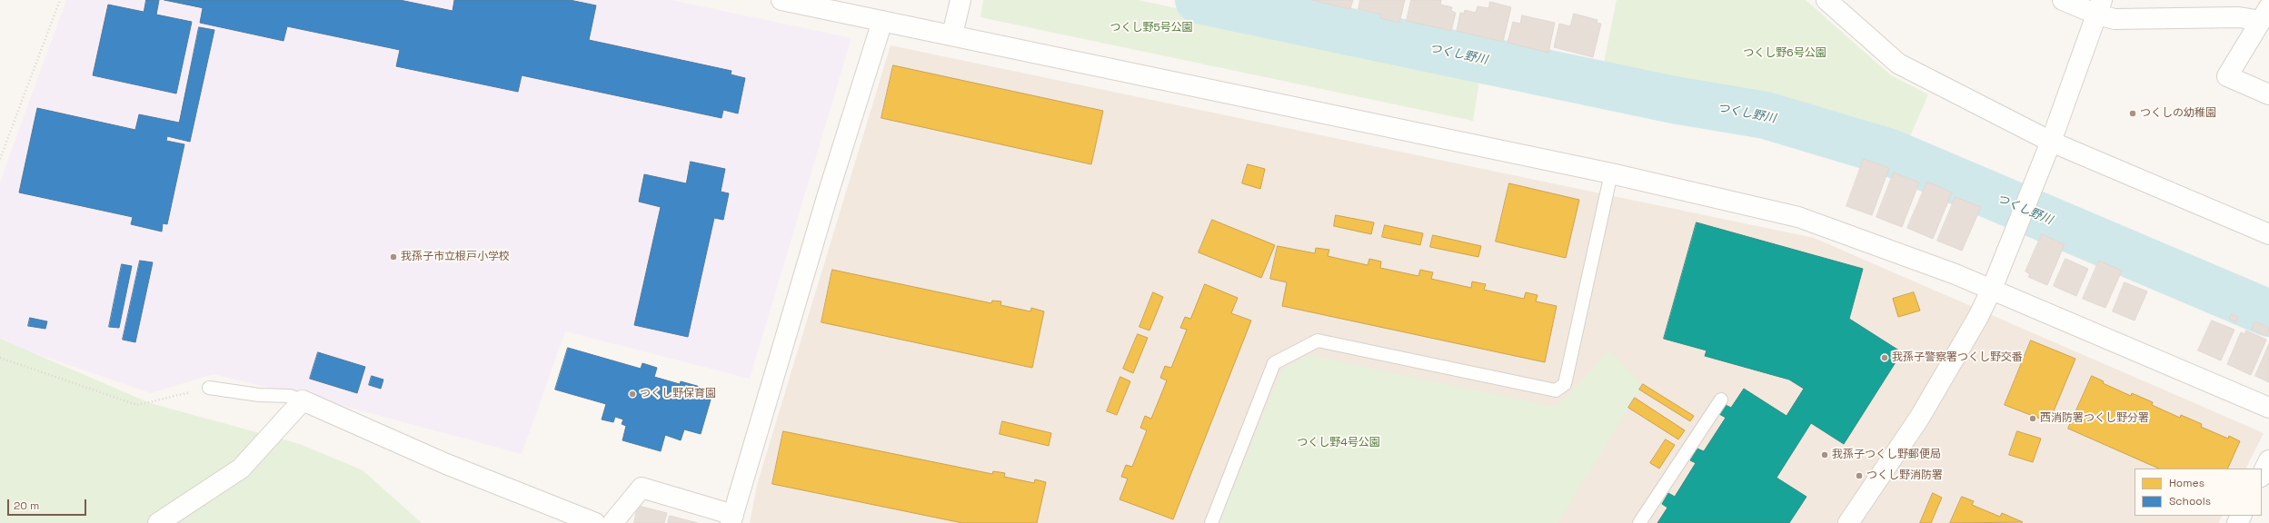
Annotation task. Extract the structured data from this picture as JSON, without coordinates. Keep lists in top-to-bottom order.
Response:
{
  "water": ["つくし野川"],
  "parks": ["つくし野5号公園", "つくし野6号公園", "つくし野4号公園"],
  "places": [
    "つくしの幼稚園",
    "我孫子市立根戸小学校",
    "我孫子警察署つくし野交番",
    "つくし野保育園",
    "西消防署つくし野分署",
    "我孫子つくし野郵便局",
    "つくし野消防署"
  ],
  "legend": ["Homes", "Schools"],
  "scale_bar": "20 m"
}
